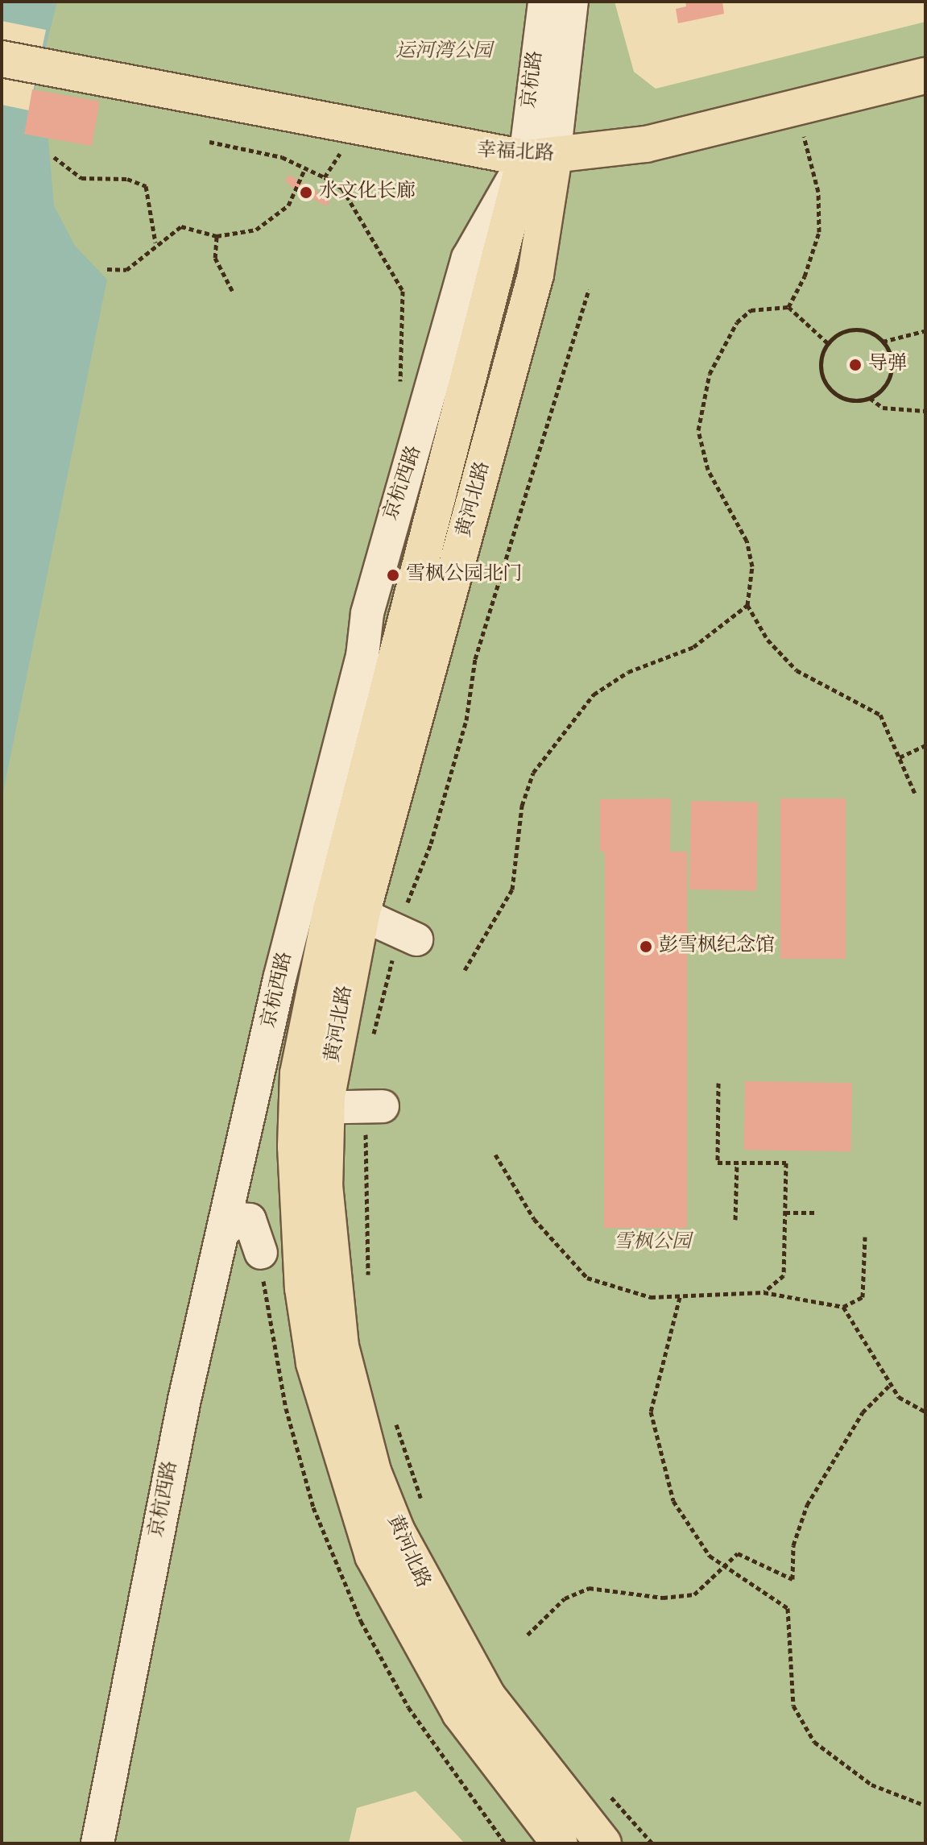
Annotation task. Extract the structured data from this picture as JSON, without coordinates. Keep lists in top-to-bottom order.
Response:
{
  "streets": {
    "main road": ["幸福北路", "黄河北路"],
    "street": ["京杭路", "京杭西路"]
  },
  "crossings": [
    ["京杭路", "幸福北路"],
    ["京杭路", "京杭西路"],
    ["京杭路", "黄河北路"],
    ["幸福北路", "京杭西路"],
    ["幸福北路", "黄河北路"],
    ["京杭西路", "黄河北路"]
  ],
  "parks": ["运河湾公园", "雪枫公园"],
  "places": [
    "水文化长廊",
    "导弹",
    "雪枫公园北门",
    "彭雪枫纪念馆"
  ]
}
